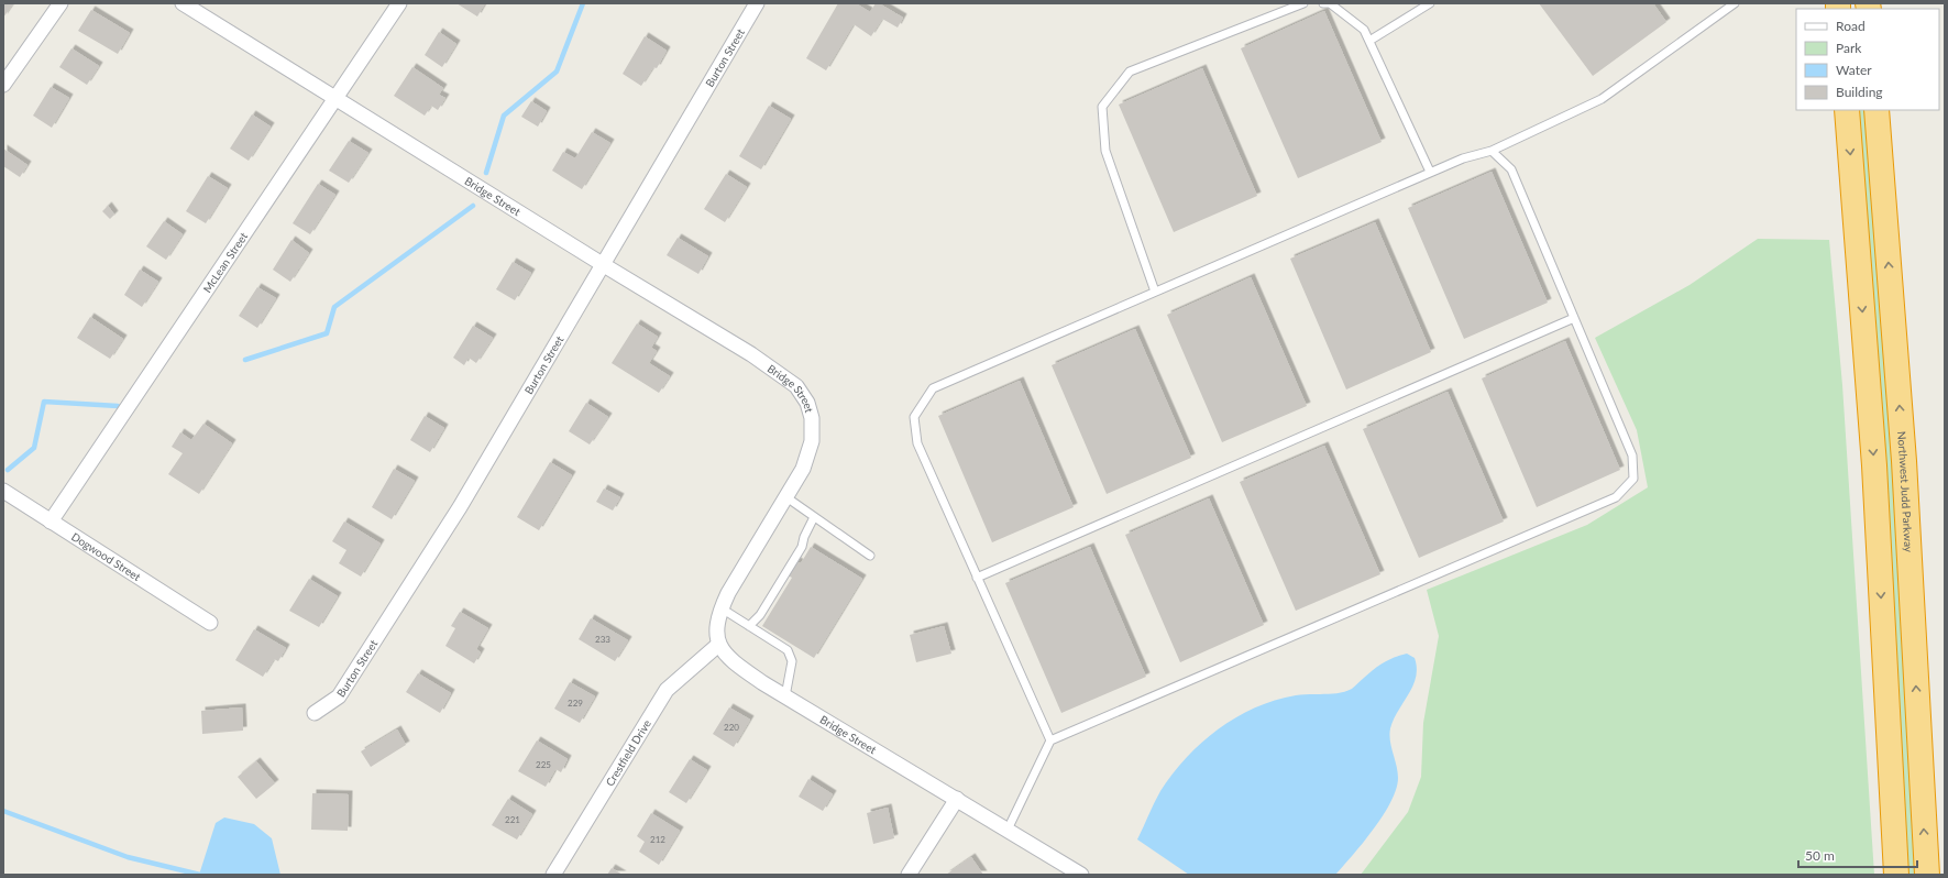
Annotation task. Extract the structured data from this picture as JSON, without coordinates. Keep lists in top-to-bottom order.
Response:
{
  "streets": {
    "highway": ["Northwest Judd Parkway"],
    "street": [
      "Burton Street",
      "Bridge Street",
      "McLean Street",
      "Dogwood Street",
      "Crestfield Drive"
    ]
  },
  "crossings": [
    ["Burton Street", "Bridge Street"],
    ["Bridge Street", "McLean Street"],
    ["Bridge Street", "Crestfield Drive"],
    ["McLean Street", "Dogwood Street"]
  ],
  "house_numbers": [
    "233",
    "229",
    "220",
    "225",
    "221",
    "212"
  ],
  "legend": [
    "Road",
    "Park",
    "Water",
    "Building"
  ],
  "scale_bar": "50 m"
}
